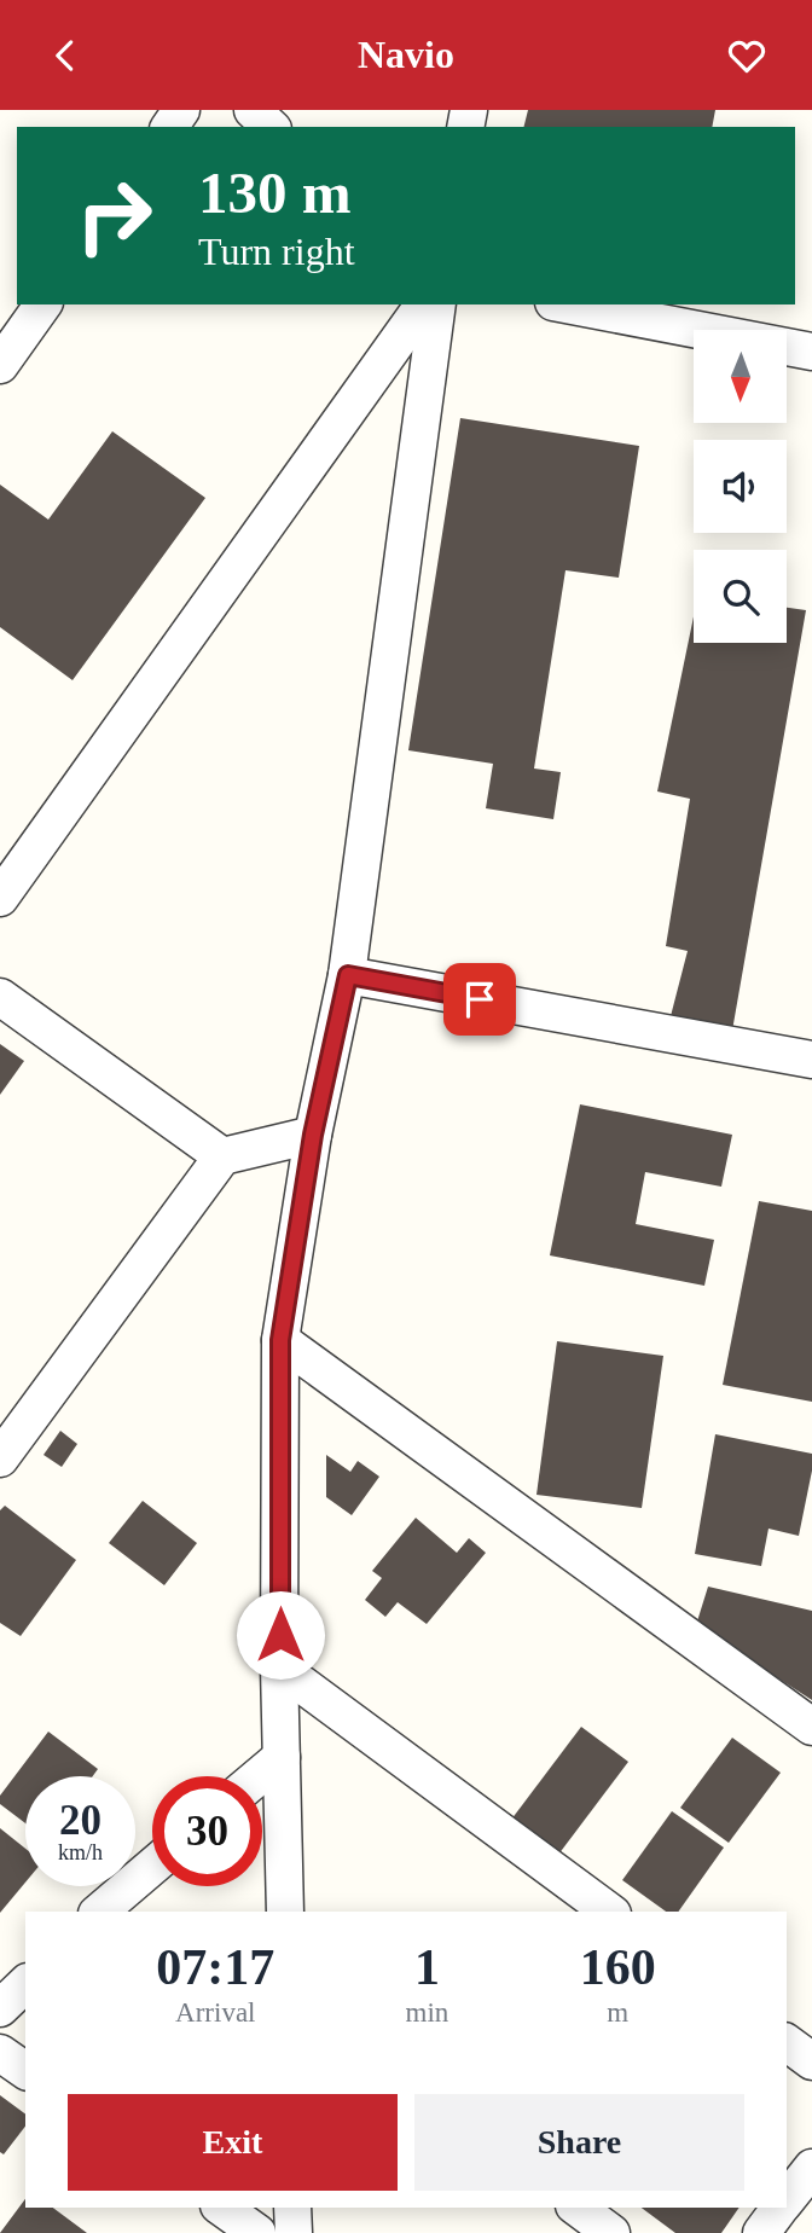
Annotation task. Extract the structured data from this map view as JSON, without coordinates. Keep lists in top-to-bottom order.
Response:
{
  "north": "bottom",
  "page": {
    "header": "Navio",
    "turn": ["130 m", "Turn right"],
    "speed": "20 km/h",
    "limit": "30",
    "eta": [
      "07:17",
      "Arrival",
      "1",
      "min",
      "160",
      "m"
    ],
    "buttons": ["Exit", "Share"]
  }
}
